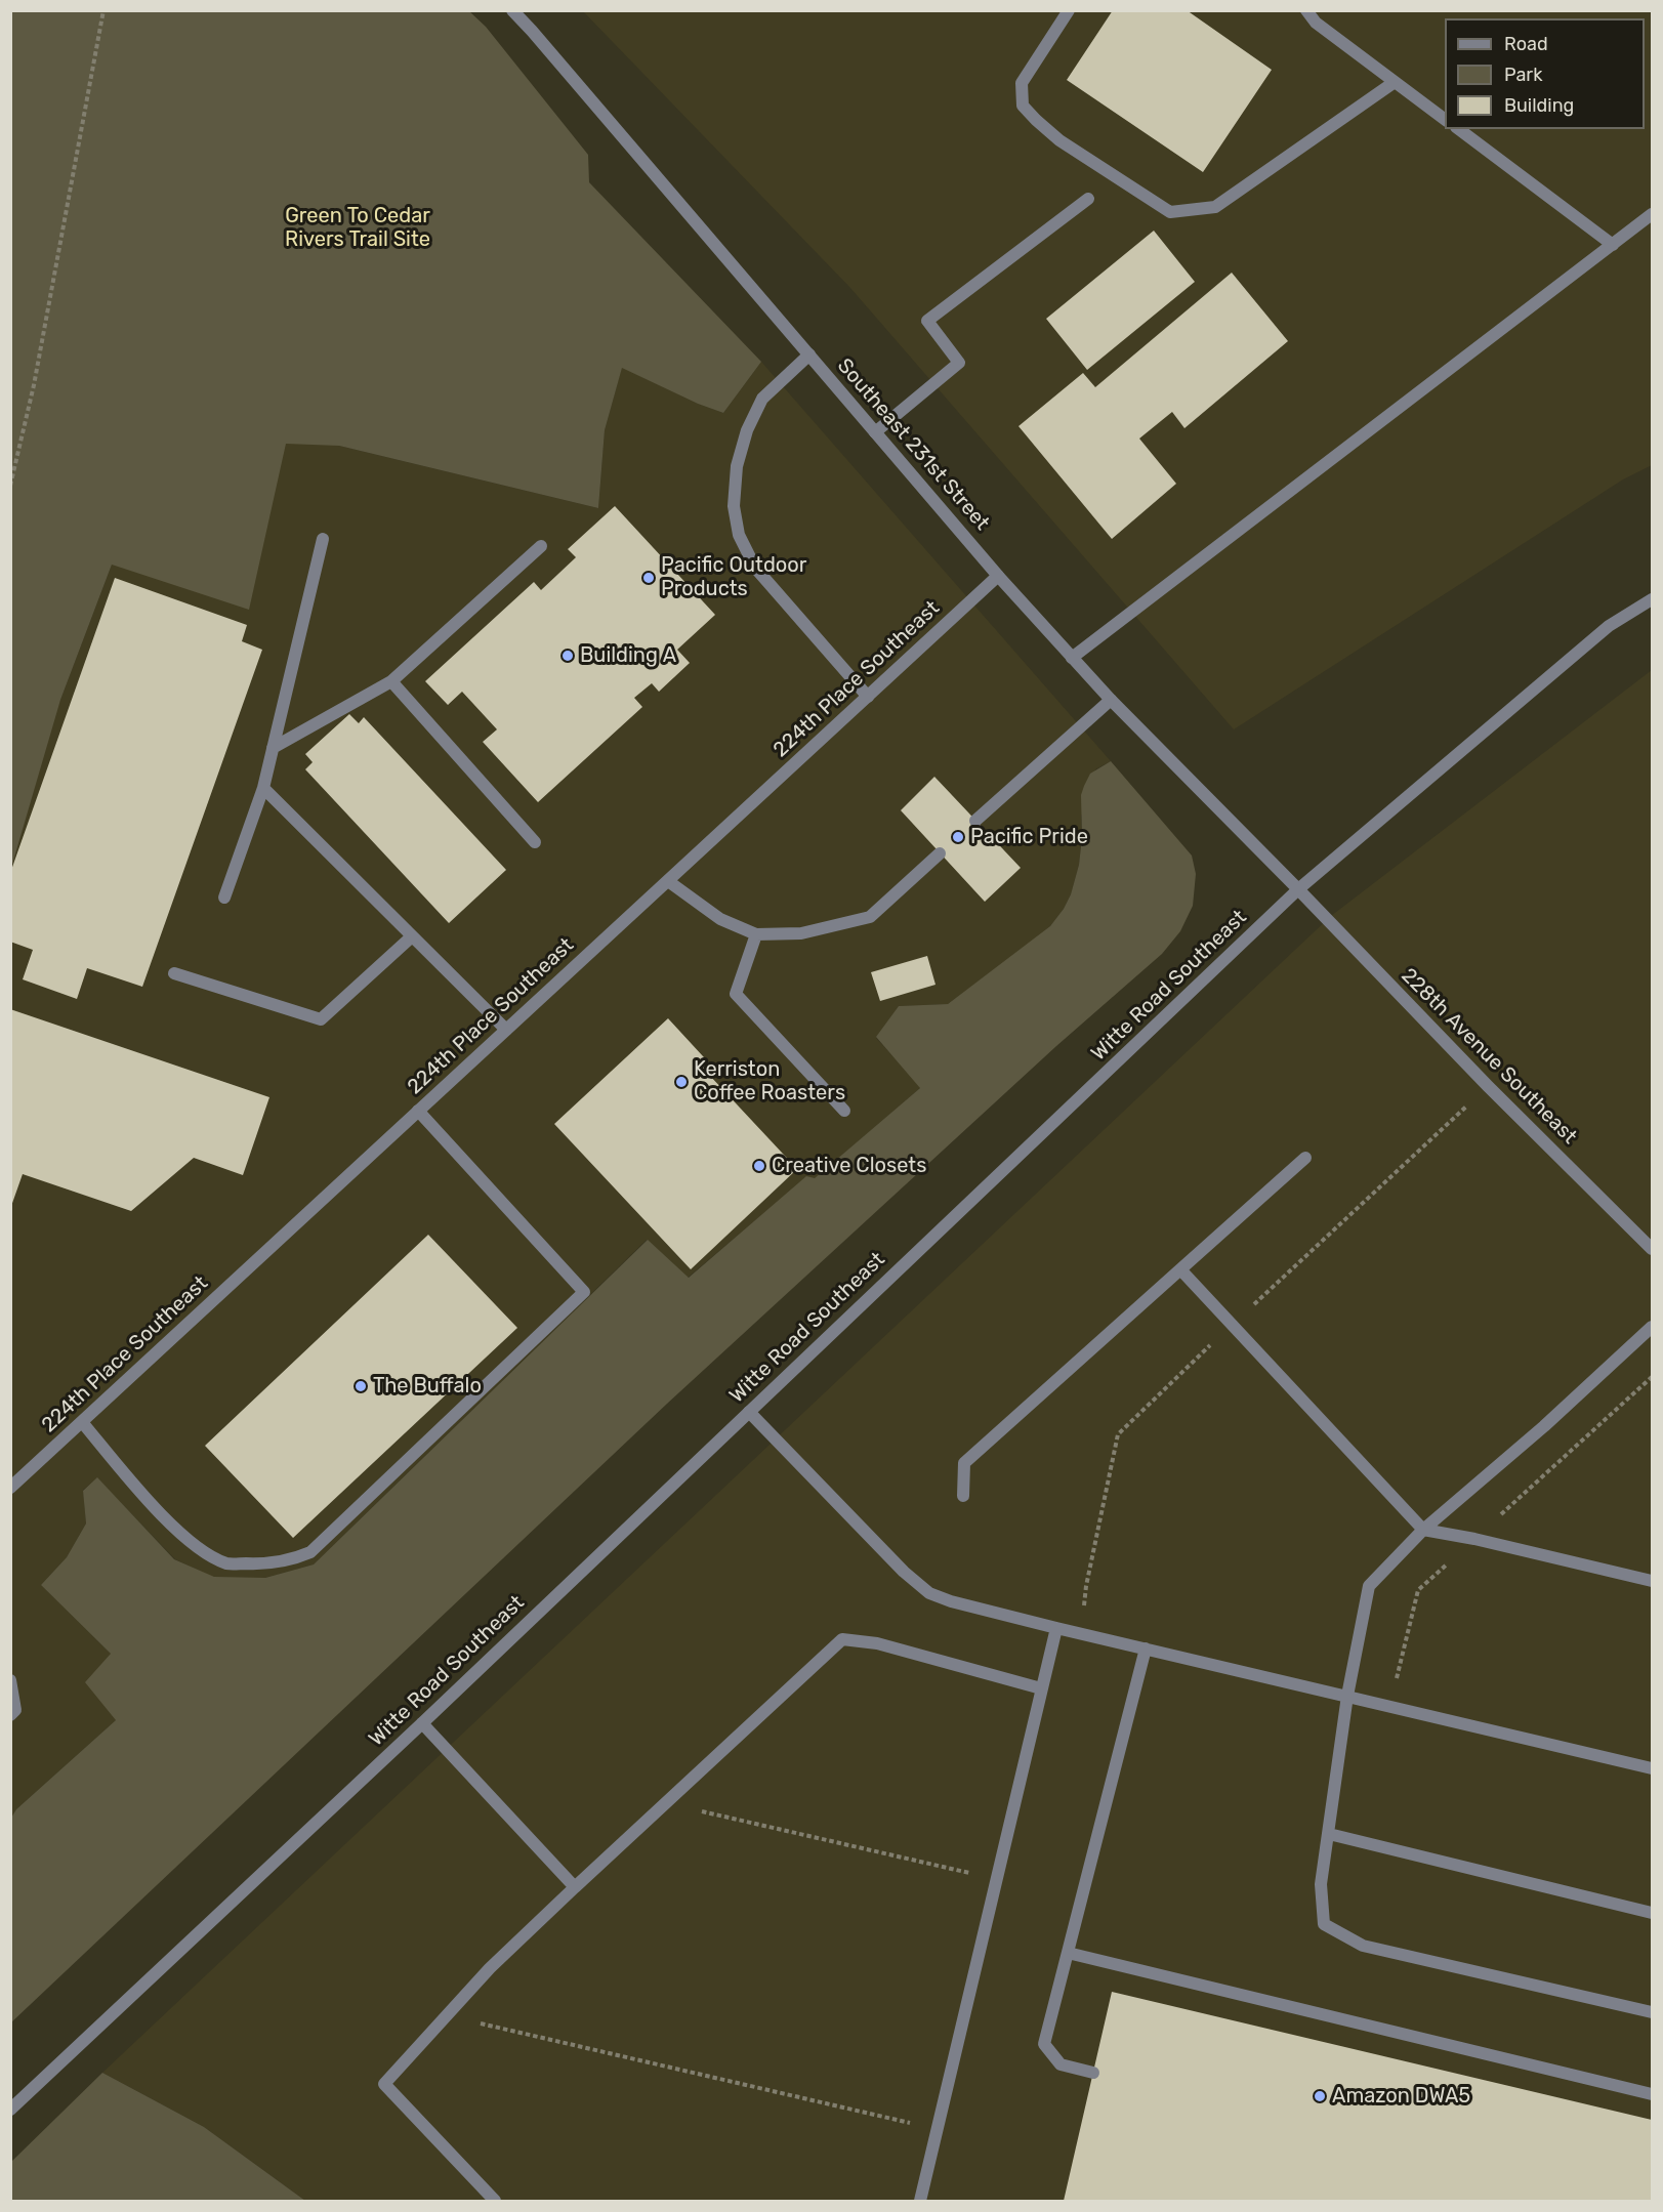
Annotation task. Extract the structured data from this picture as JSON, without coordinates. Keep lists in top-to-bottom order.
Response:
{
  "streets": {
    "street": [
      "Southeast 231st Street",
      "224th Place Southeast",
      "Witte Road Southeast",
      "228th Avenue Southeast"
    ]
  },
  "crossings": [
    ["Southeast 231st Street", "224th Place Southeast"],
    ["Southeast 231st Street", "Witte Road Southeast"],
    ["Southeast 231st Street", "228th Avenue Southeast"],
    ["Witte Road Southeast", "228th Avenue Southeast"]
  ],
  "parks": ["Green To Cedar Rivers Trail Site"],
  "places": [
    "Pacific Outdoor Products",
    "Building A",
    "Pacific Pride",
    "Kerriston Coffee Roasters",
    "Creative Closets",
    "The Buffalo",
    "Amazon DWA5"
  ],
  "legend": ["Road", "Park", "Building"]
}
